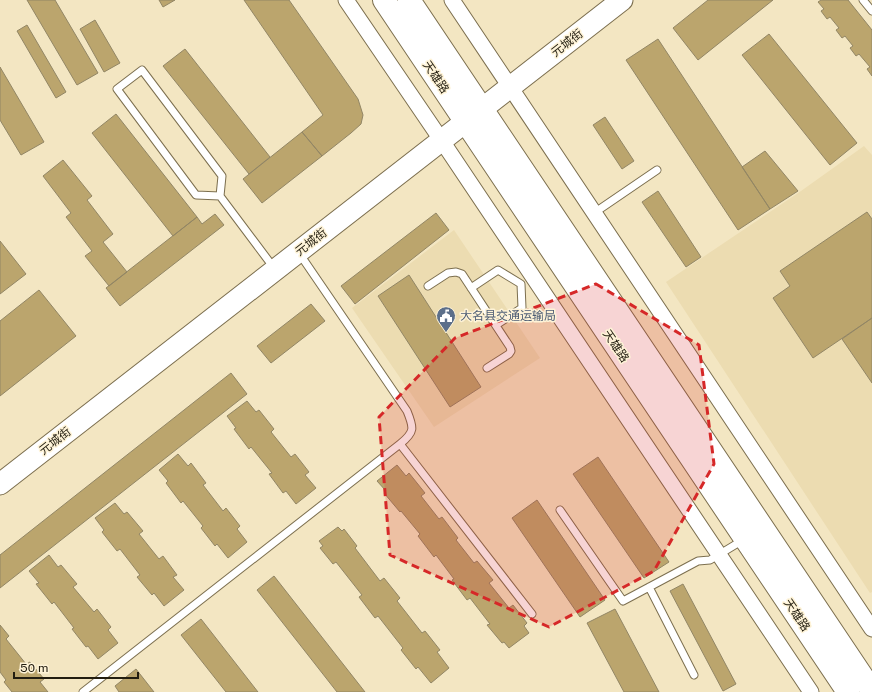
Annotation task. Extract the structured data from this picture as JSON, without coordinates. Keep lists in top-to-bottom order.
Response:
{
  "streets": {
    "main road": ["天雄路"],
    "street": ["元城街"]
  },
  "crossings": [
    ["元城街", "天雄路"]
  ],
  "places": {
    "public building": ["大名县交通运输局"]
  },
  "scale_bar": "50 m"
}
